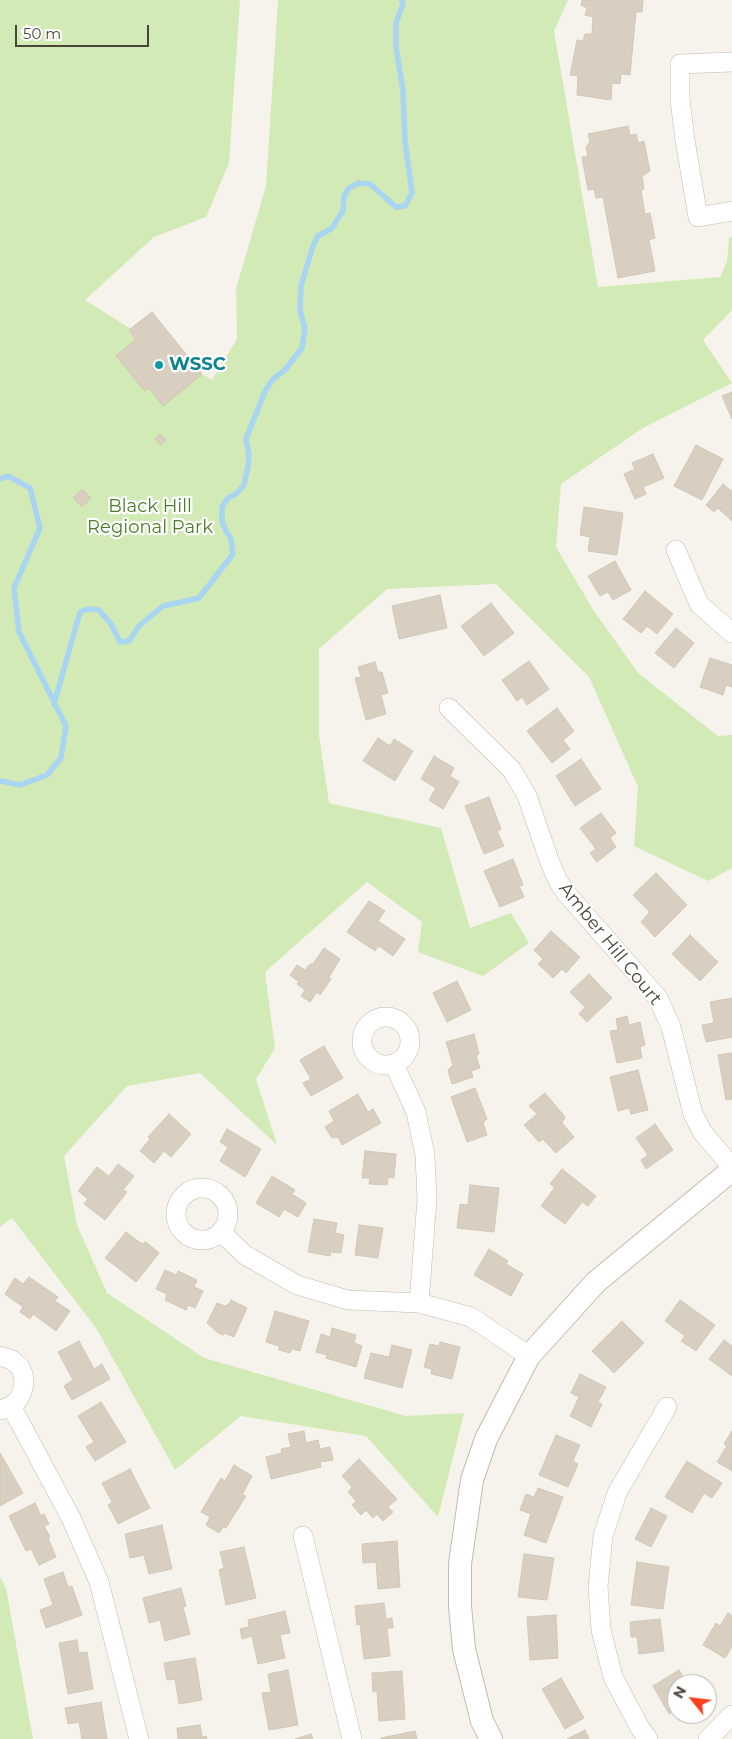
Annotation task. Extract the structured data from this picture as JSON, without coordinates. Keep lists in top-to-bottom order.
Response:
{
  "streets": {
    "street": ["Amber Hill Court"]
  },
  "parks": ["Black Hill Regional Park"],
  "places": ["WSSC"],
  "scale_bar": "50 m",
  "north": "top left"
}
